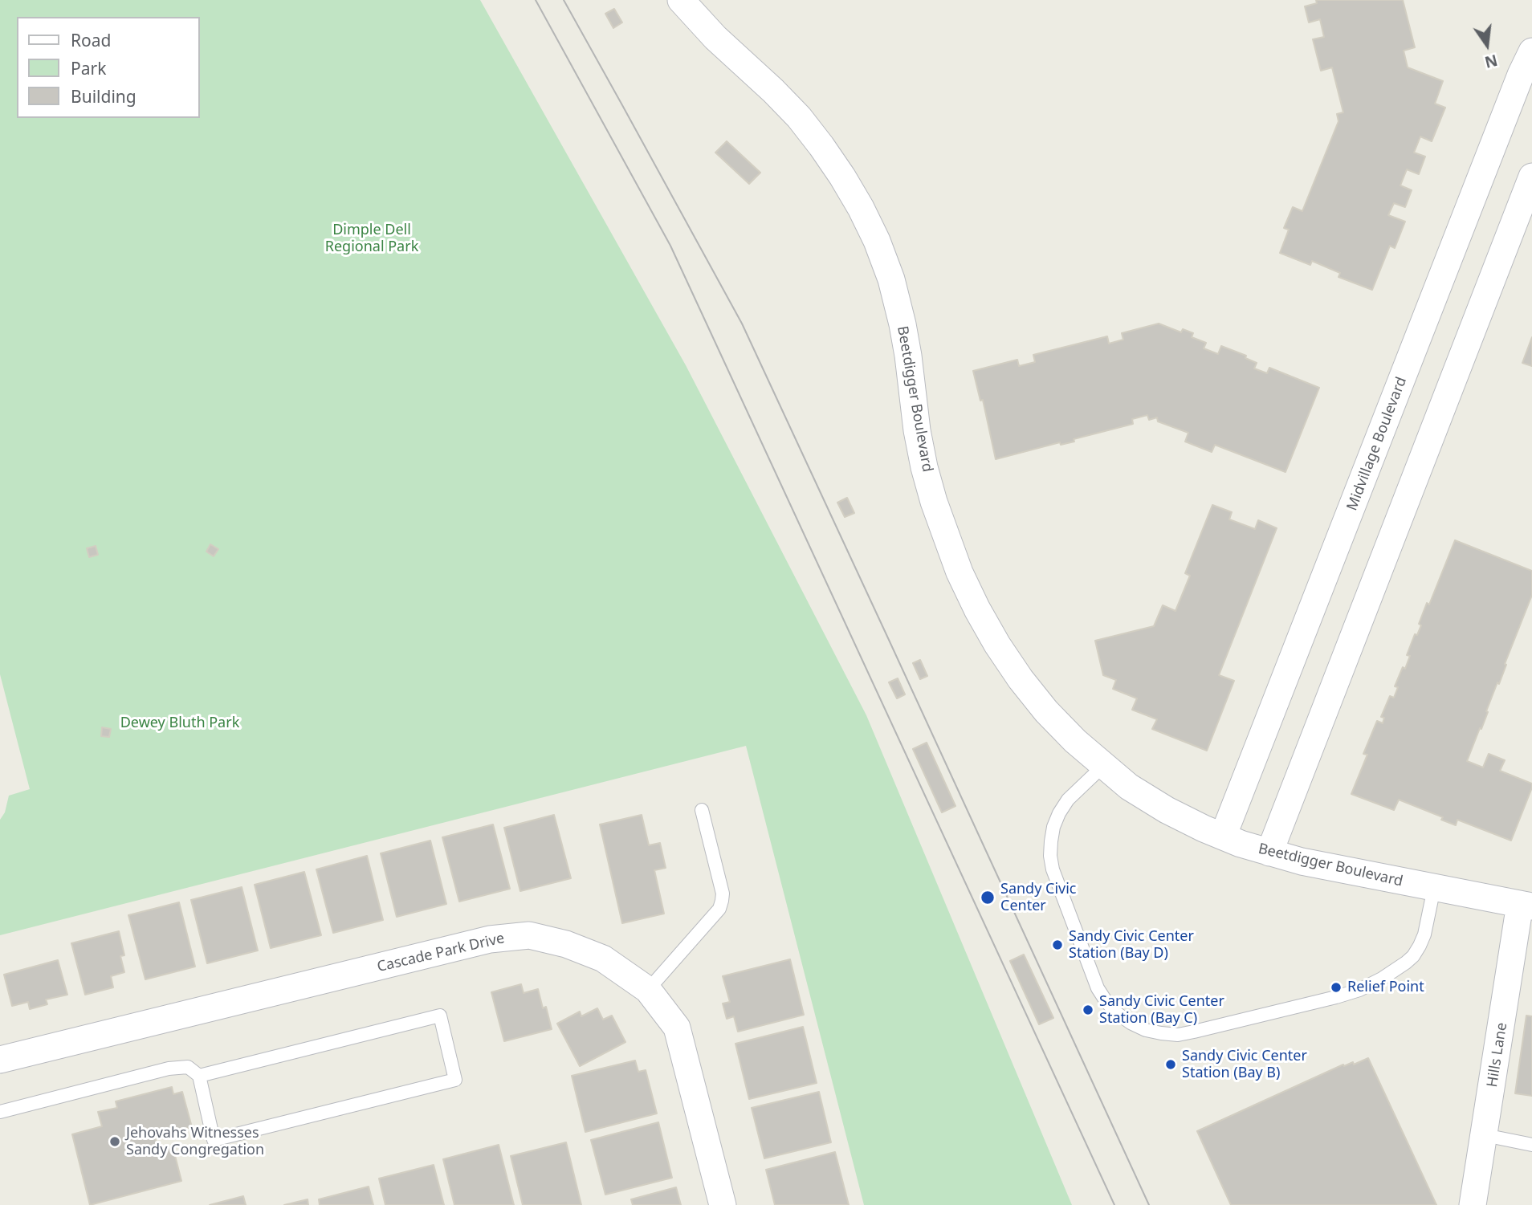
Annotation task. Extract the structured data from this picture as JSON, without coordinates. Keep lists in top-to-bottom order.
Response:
{
  "streets": {
    "street": [
      "Beetdigger Boulevard",
      "Midvillage Boulevard",
      "Cascade Park Drive",
      "Hills Lane"
    ]
  },
  "crossings": [
    ["Beetdigger Boulevard", "Midvillage Boulevard"],
    ["Beetdigger Boulevard", "Hills Lane"]
  ],
  "parks": ["Dimple Dell Regional Park", "Dewey Bluth Park"],
  "places": [
    "Sandy Civic Center",
    "Sandy Civic Center Station (Bay D)",
    "Relief Point",
    "Sandy Civic Center Station (Bay C)",
    "Sandy Civic Center Station (Bay B)",
    "Jehovahs Witnesses Sandy Congregation"
  ],
  "legend": ["Road", "Park", "Building"],
  "north": "bottom"
}
